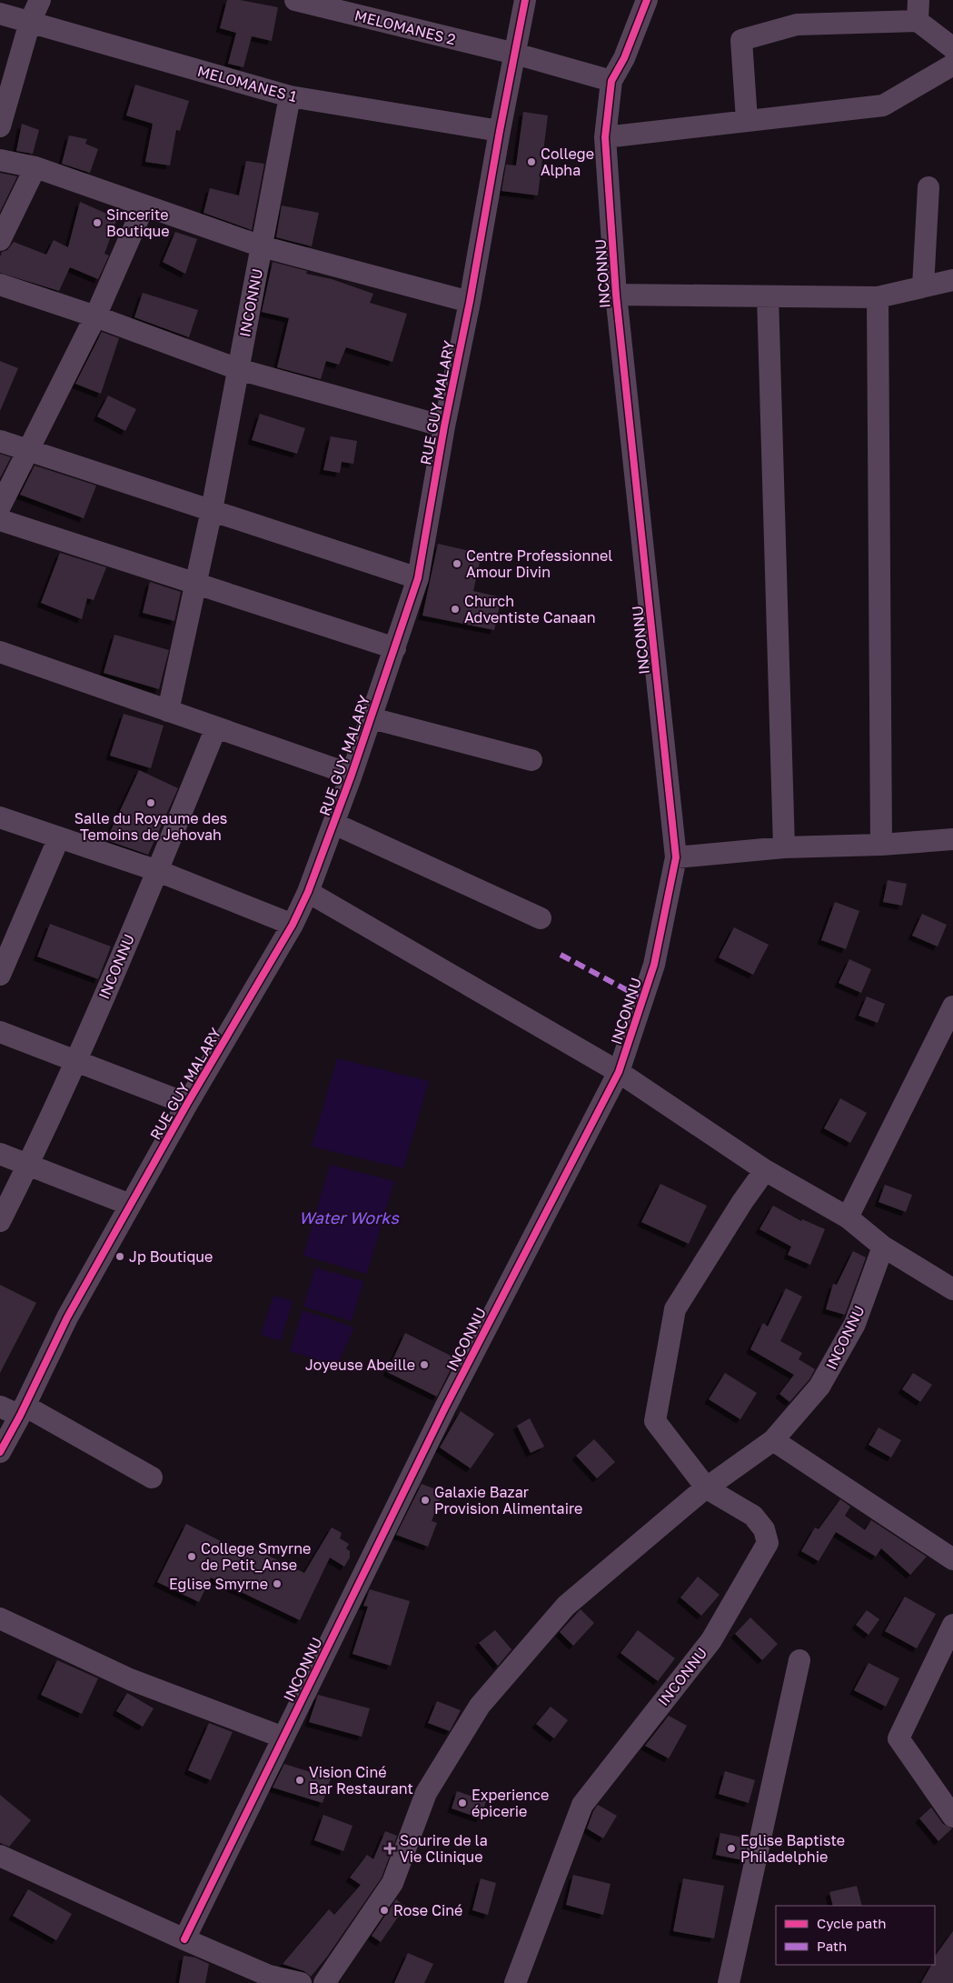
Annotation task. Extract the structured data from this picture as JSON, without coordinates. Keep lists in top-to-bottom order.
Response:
{
  "streets": {
    "street": [
      "MELOMANES 2",
      "MELOMANES 1",
      "INCONNU",
      "RUE GUY MALARY"
    ]
  },
  "crossings": [
    ["MELOMANES 2", "INCONNU"],
    ["MELOMANES 2", "RUE GUY MALARY"],
    ["MELOMANES 1", "INCONNU"],
    ["MELOMANES 1", "RUE GUY MALARY"],
    ["INCONNU", "RUE GUY MALARY"]
  ],
  "water": ["Water Works"],
  "places": {
    "other": [
      "College Alpha",
      "Sincerite Boutique",
      "Centre Professionnel Amour Divin",
      "Church Adventiste Canaan",
      "Salle du Royaume des Temoins de Jehovah",
      "Jp Boutique",
      "Joyeuse Abeille",
      "Galaxie Bazar Provision Alimentaire",
      "College Smyrne de Petit_Anse",
      "Eglise Smyrne",
      "Vision Ciné Bar Restaurant",
      "Experience épicerie",
      "Eglise Baptiste Philadelphie",
      "Rose Ciné"
    ],
    "health": ["Sourire de la Vie Clinique"]
  },
  "legend": ["Cycle path", "Path"]
}
